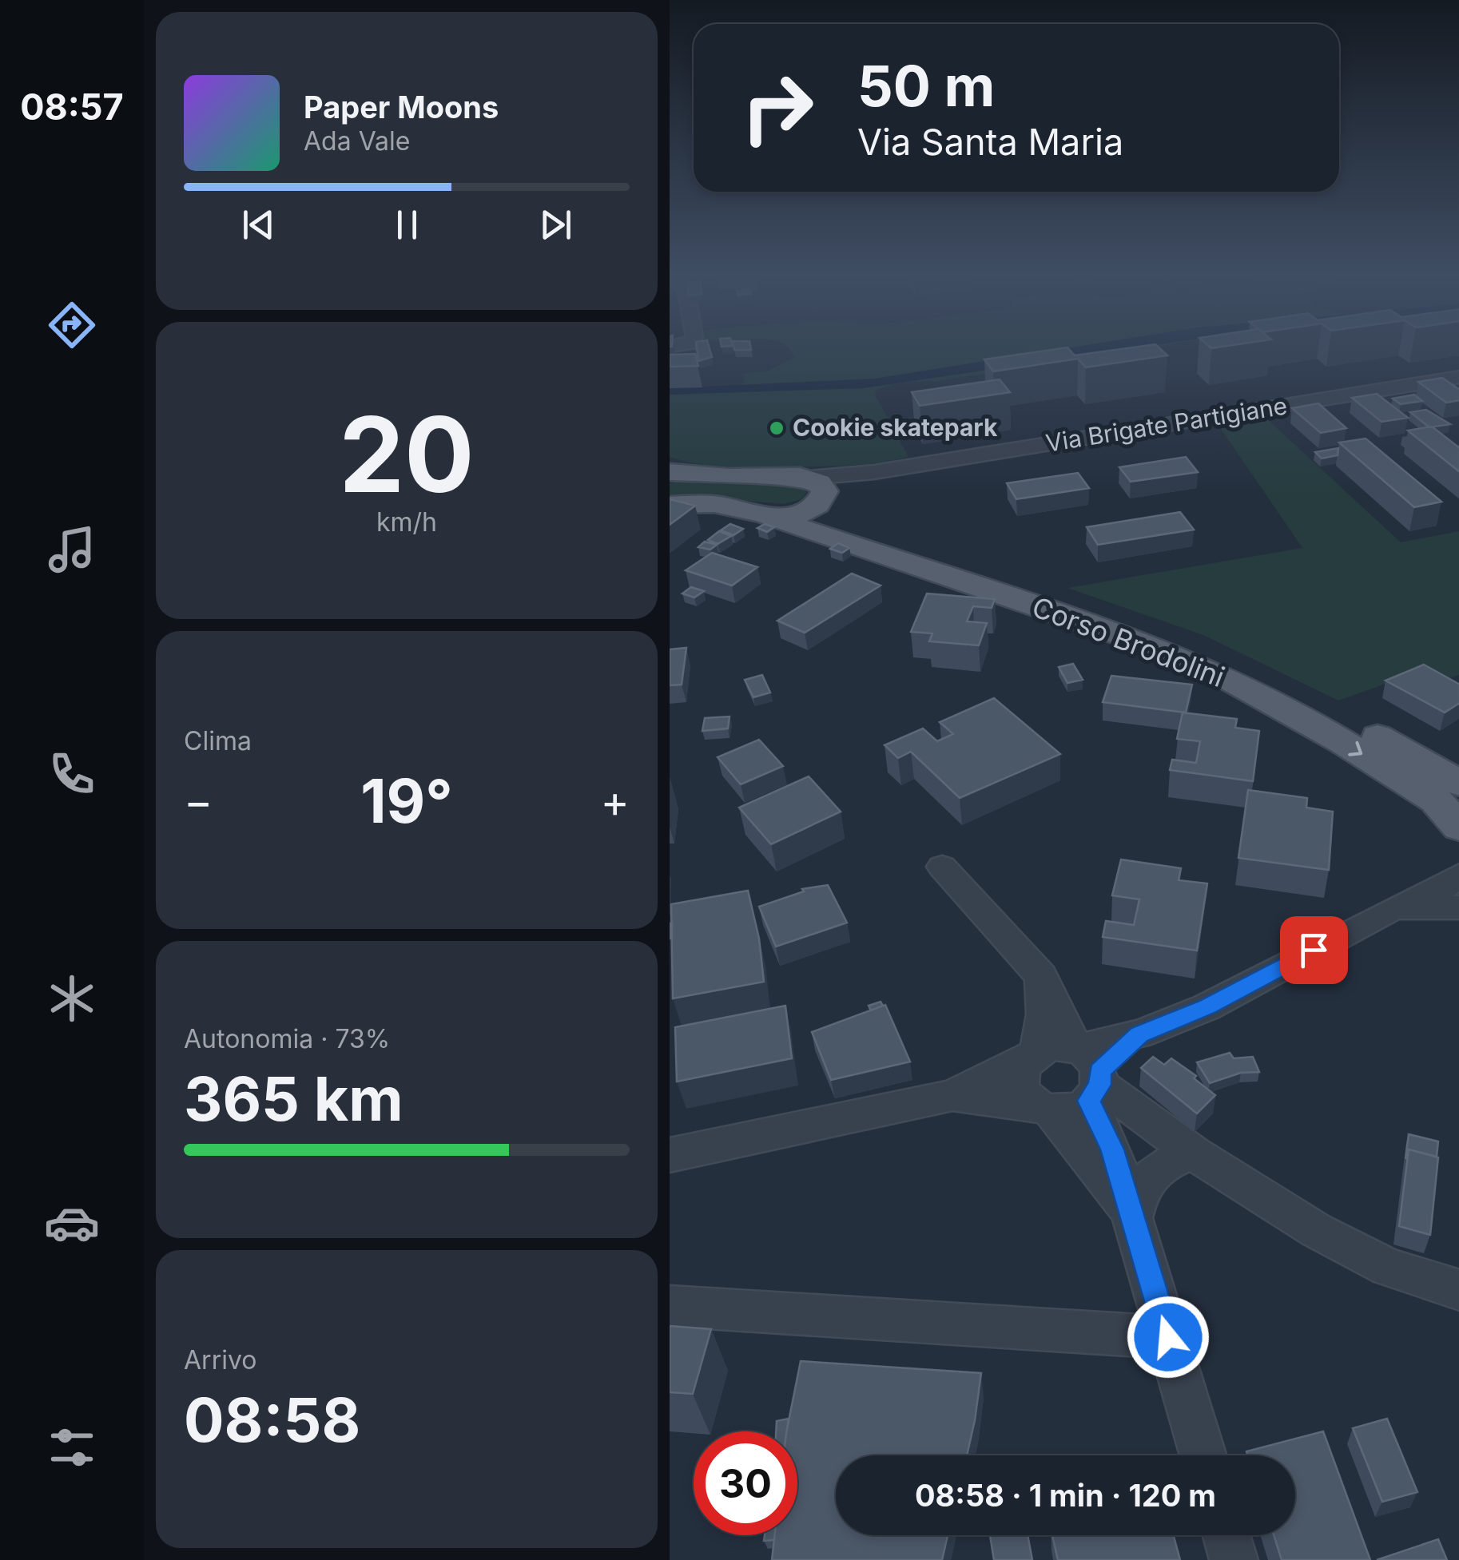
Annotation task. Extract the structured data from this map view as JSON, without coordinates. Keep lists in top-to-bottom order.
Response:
{
  "streets": {
    "main road": ["Corso Brodolini"],
    "street": ["Via Brigate Partigiane"]
  },
  "crossings": [
    ["Via Brigate Partigiane", "Corso Brodolini"]
  ],
  "places": ["Cookie skatepark"],
  "page": {
    "tabs": "08:57",
    "turn": ["50 m", "Via Santa Maria"],
    "song": ["Paper Moons", "Ada Vale"],
    "tile": [
      ["20", "km/h"],
      "Clima",
      ["Autonomia · 73%", "365 km"],
      ["Arrivo", "08:58"]
    ],
    "heat": ["−", "19°", "+"],
    "limit": "30",
    "trip": "08:58 · 1 min · 120 m"
  }
}
